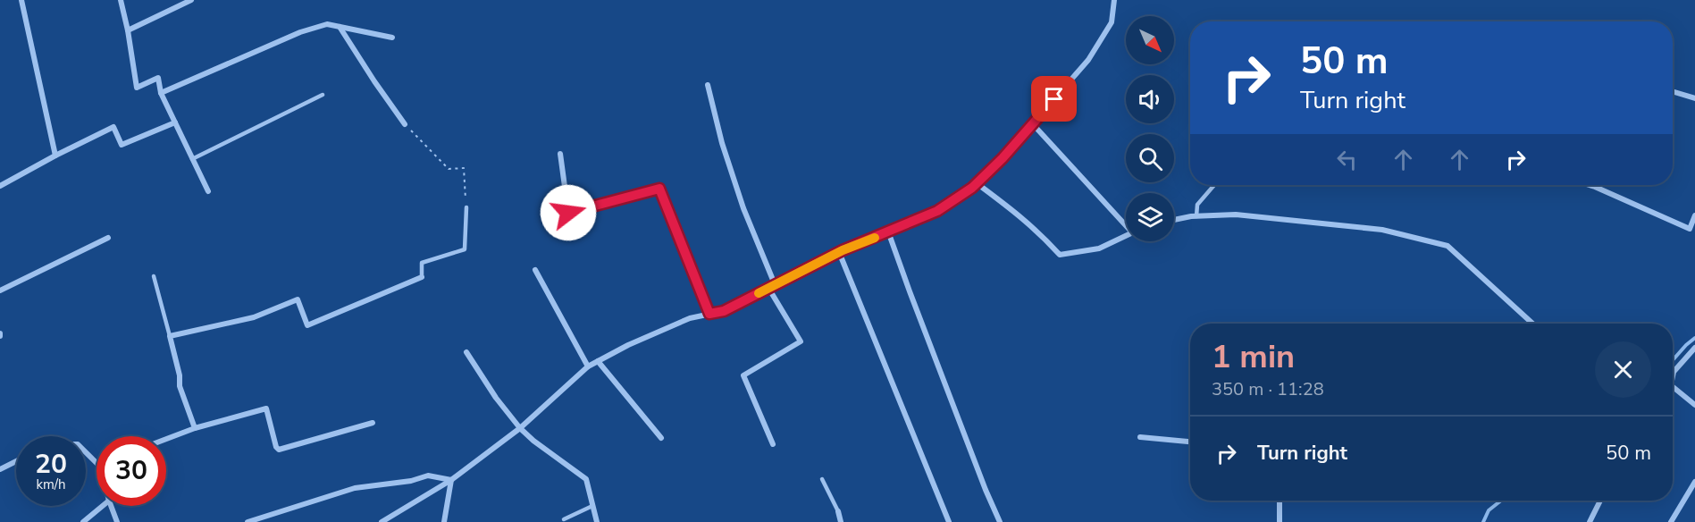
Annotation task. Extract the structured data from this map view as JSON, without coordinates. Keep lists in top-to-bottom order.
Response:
{
  "north": "bottom right",
  "page": {
    "turn": ["50 m", "Turn right"],
    "heading": ["1 min", "350 m · 11:28"],
    "list": [
      {
        "name": "Turn right",
        "value": "50 m"
      }
    ],
    "speed": "20 km/h",
    "limit": "30"
  }
}
